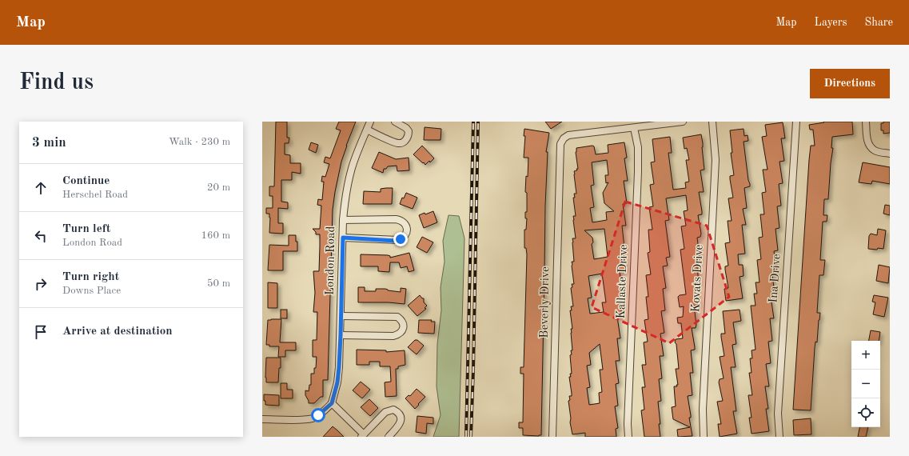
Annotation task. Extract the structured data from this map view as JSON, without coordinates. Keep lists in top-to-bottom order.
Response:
{
  "streets": {
    "street": [
      "London Road",
      "Kovats Drive",
      "Ina Drive",
      "Kallaste Drive",
      "Beverly Drive"
    ]
  },
  "crossings": [
    ["Kallaste Drive", "Beverly Drive"]
  ],
  "page": {
    "header": "Map",
    "nav": ["Map", "Layers", "Share"],
    "buttons": "Directions",
    "title": "Find us",
    "heading": ["3 min", "Walk · 230 m"],
    "list": [
      ["Continue", "Herschel Road", "20 m"],
      ["Turn left", "London Road", "160 m"],
      ["Turn right", "Downs Place", "50 m"],
      "Arrive at destination"
    ],
    "map_buttons": ["+", "−"]
  }
}
